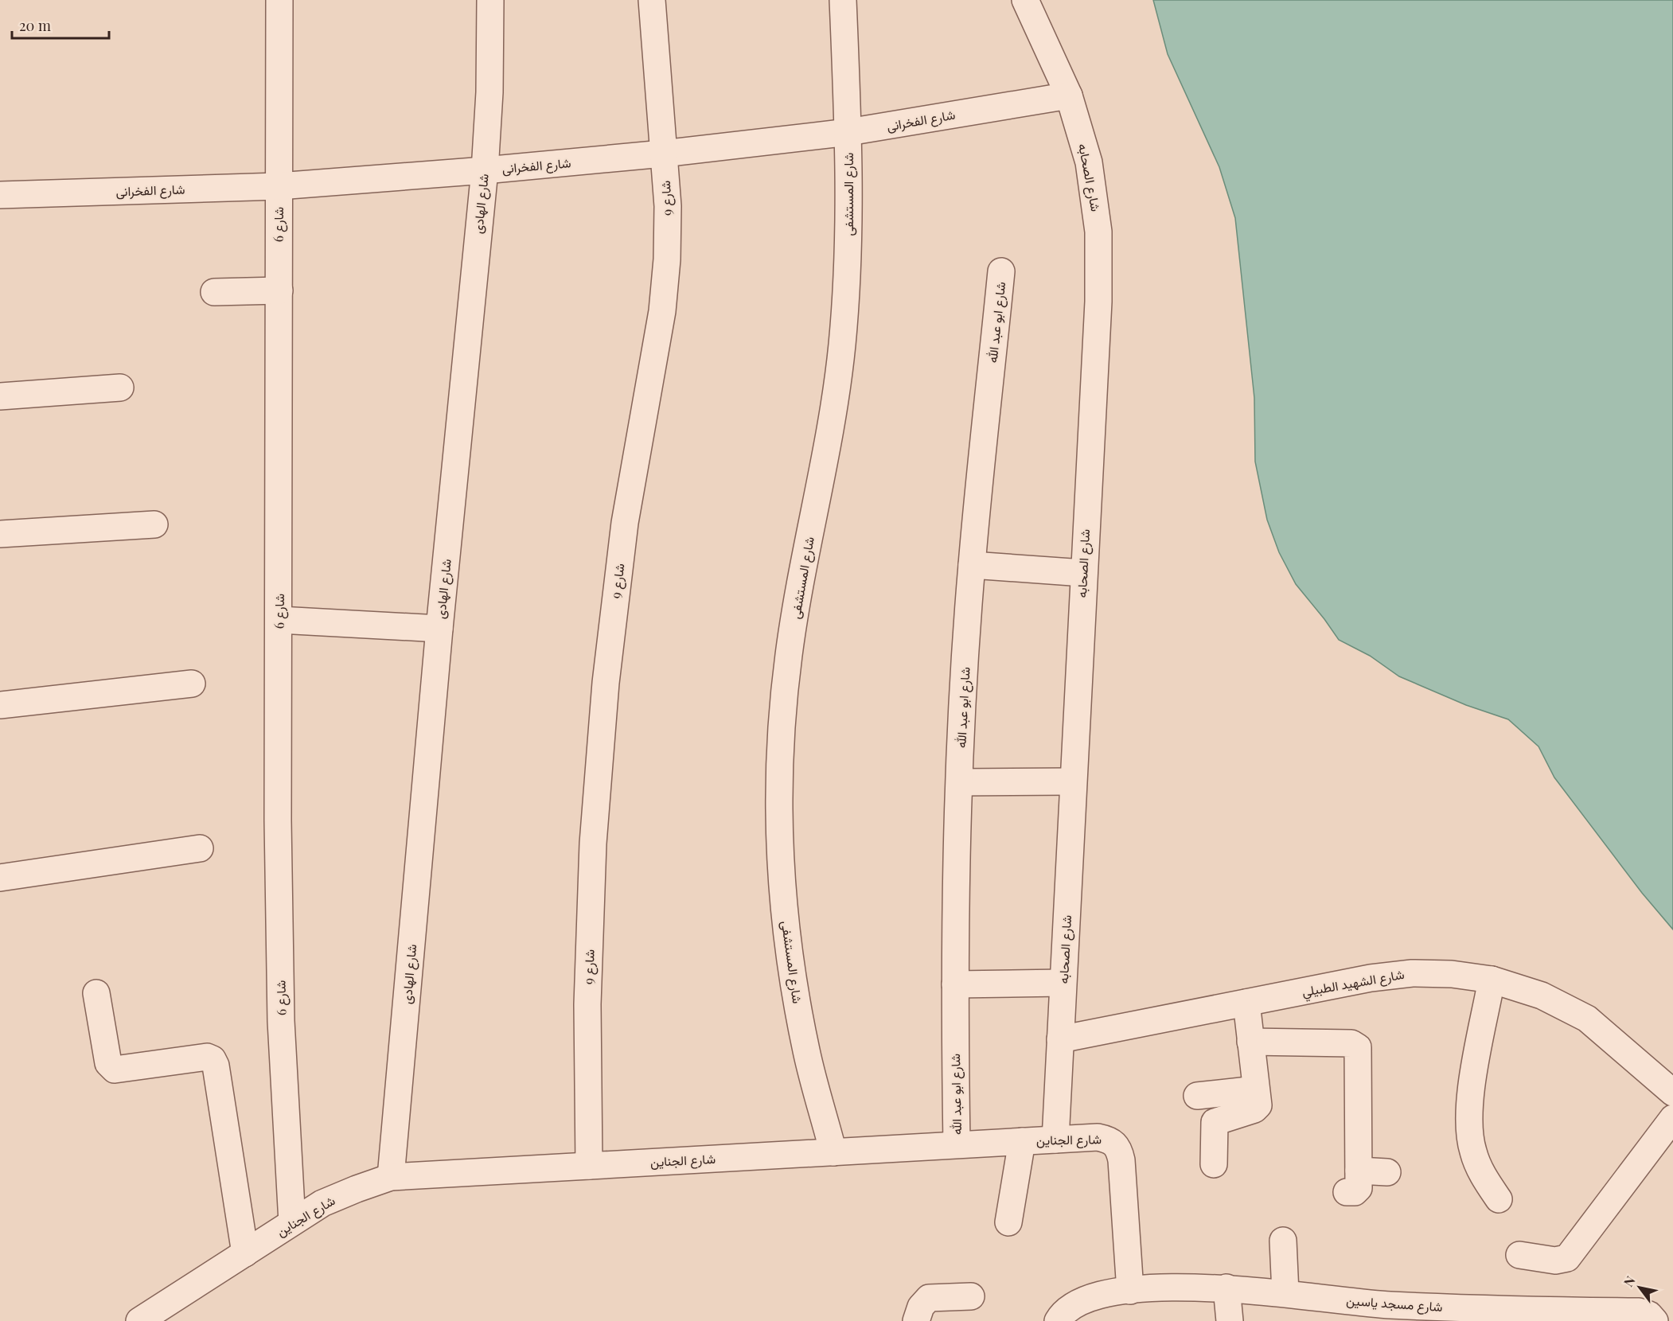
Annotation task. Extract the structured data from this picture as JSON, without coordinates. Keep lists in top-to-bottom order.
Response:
{
  "streets": {
    "street": [
      "شارع الفخرانى",
      "شارع الصحابه",
      "شارع المستشفى",
      "شارع 9",
      "شارع الهادى",
      "شارع 6",
      "شارع ابو عبد الله",
      "شارع الشهيد الطبيلي",
      "شارع الجناين",
      "شارع مسجد ياسين"
    ]
  },
  "crossings": [
    ["شارع الفخرانى", "شارع الصحابه"],
    ["شارع الفخرانى", "شارع المستشفى"],
    ["شارع الفخرانى", "شارع 9"],
    ["شارع الفخرانى", "شارع الهادى"],
    ["شارع الفخرانى", "شارع 6"],
    ["شارع الصحابه", "شارع الشهيد الطبيلي"],
    ["شارع الصحابه", "شارع الجناين"],
    ["شارع المستشفى", "شارع الجناين"],
    ["شارع 9", "شارع الجناين"],
    ["شارع الهادى", "شارع الجناين"],
    ["شارع 6", "شارع الجناين"],
    ["شارع ابو عبد الله", "شارع الجناين"],
    ["شارع الجناين", "شارع مسجد ياسين"]
  ],
  "scale_bar": "20 m",
  "north": "top left"
}
